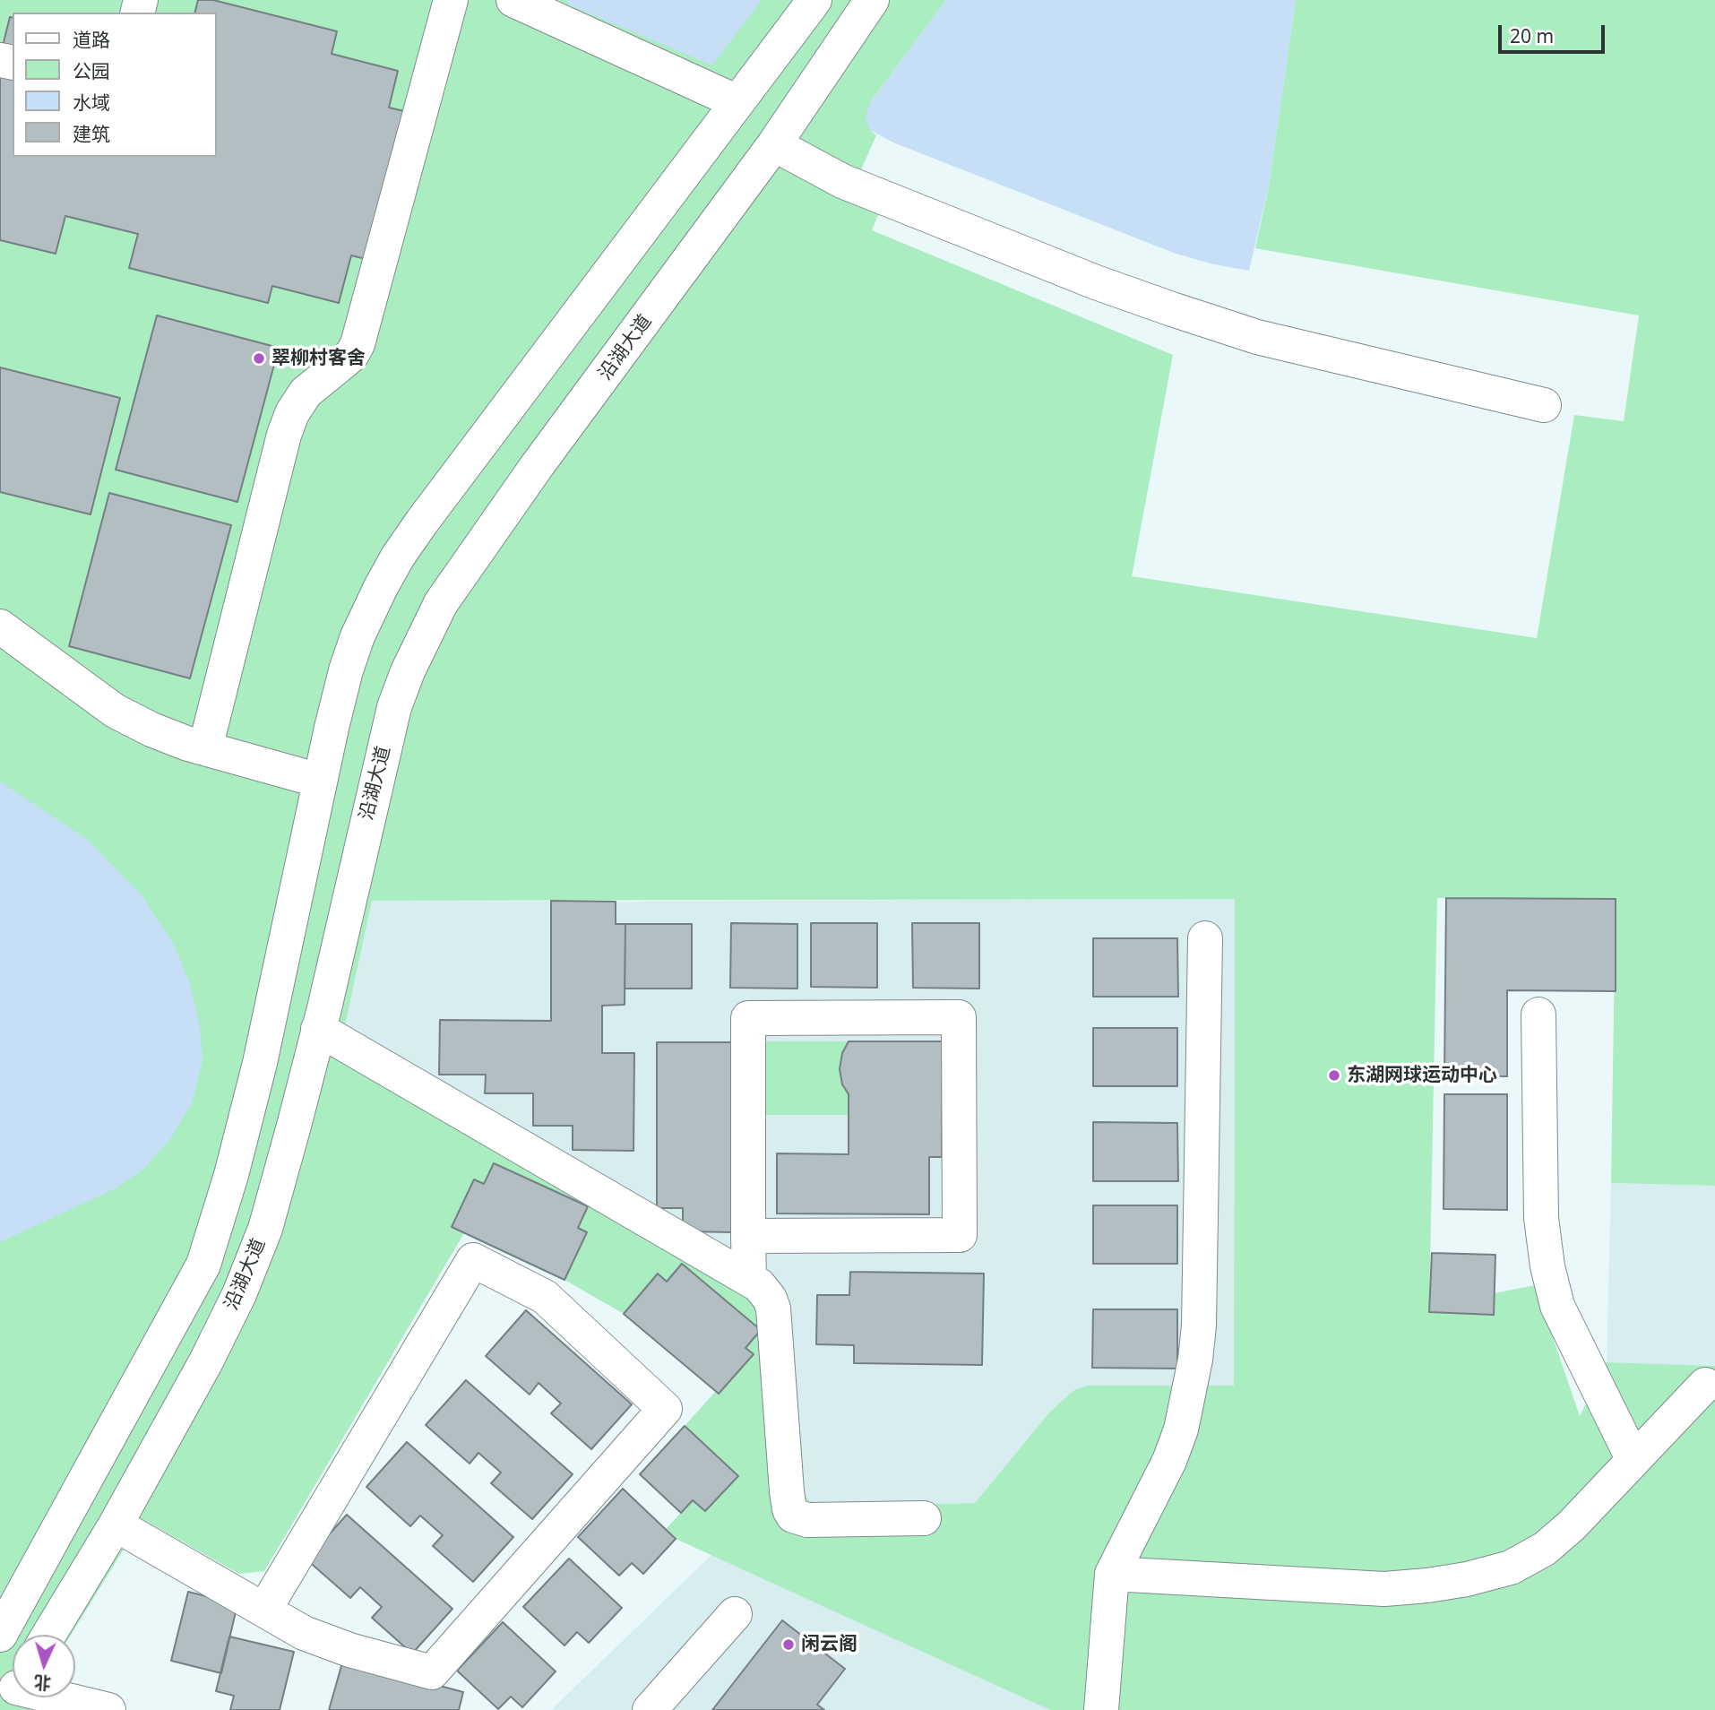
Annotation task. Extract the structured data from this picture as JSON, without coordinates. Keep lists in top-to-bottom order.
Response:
{
  "streets": {
    "street": ["沿湖大道"]
  },
  "places": ["翠柳村客舍", "东湖网球运动中心", "闲云阁"],
  "legend": [
    "道路",
    "公园",
    "水域",
    "建筑"
  ],
  "scale_bar": "20 m",
  "north": "bottom"
}
